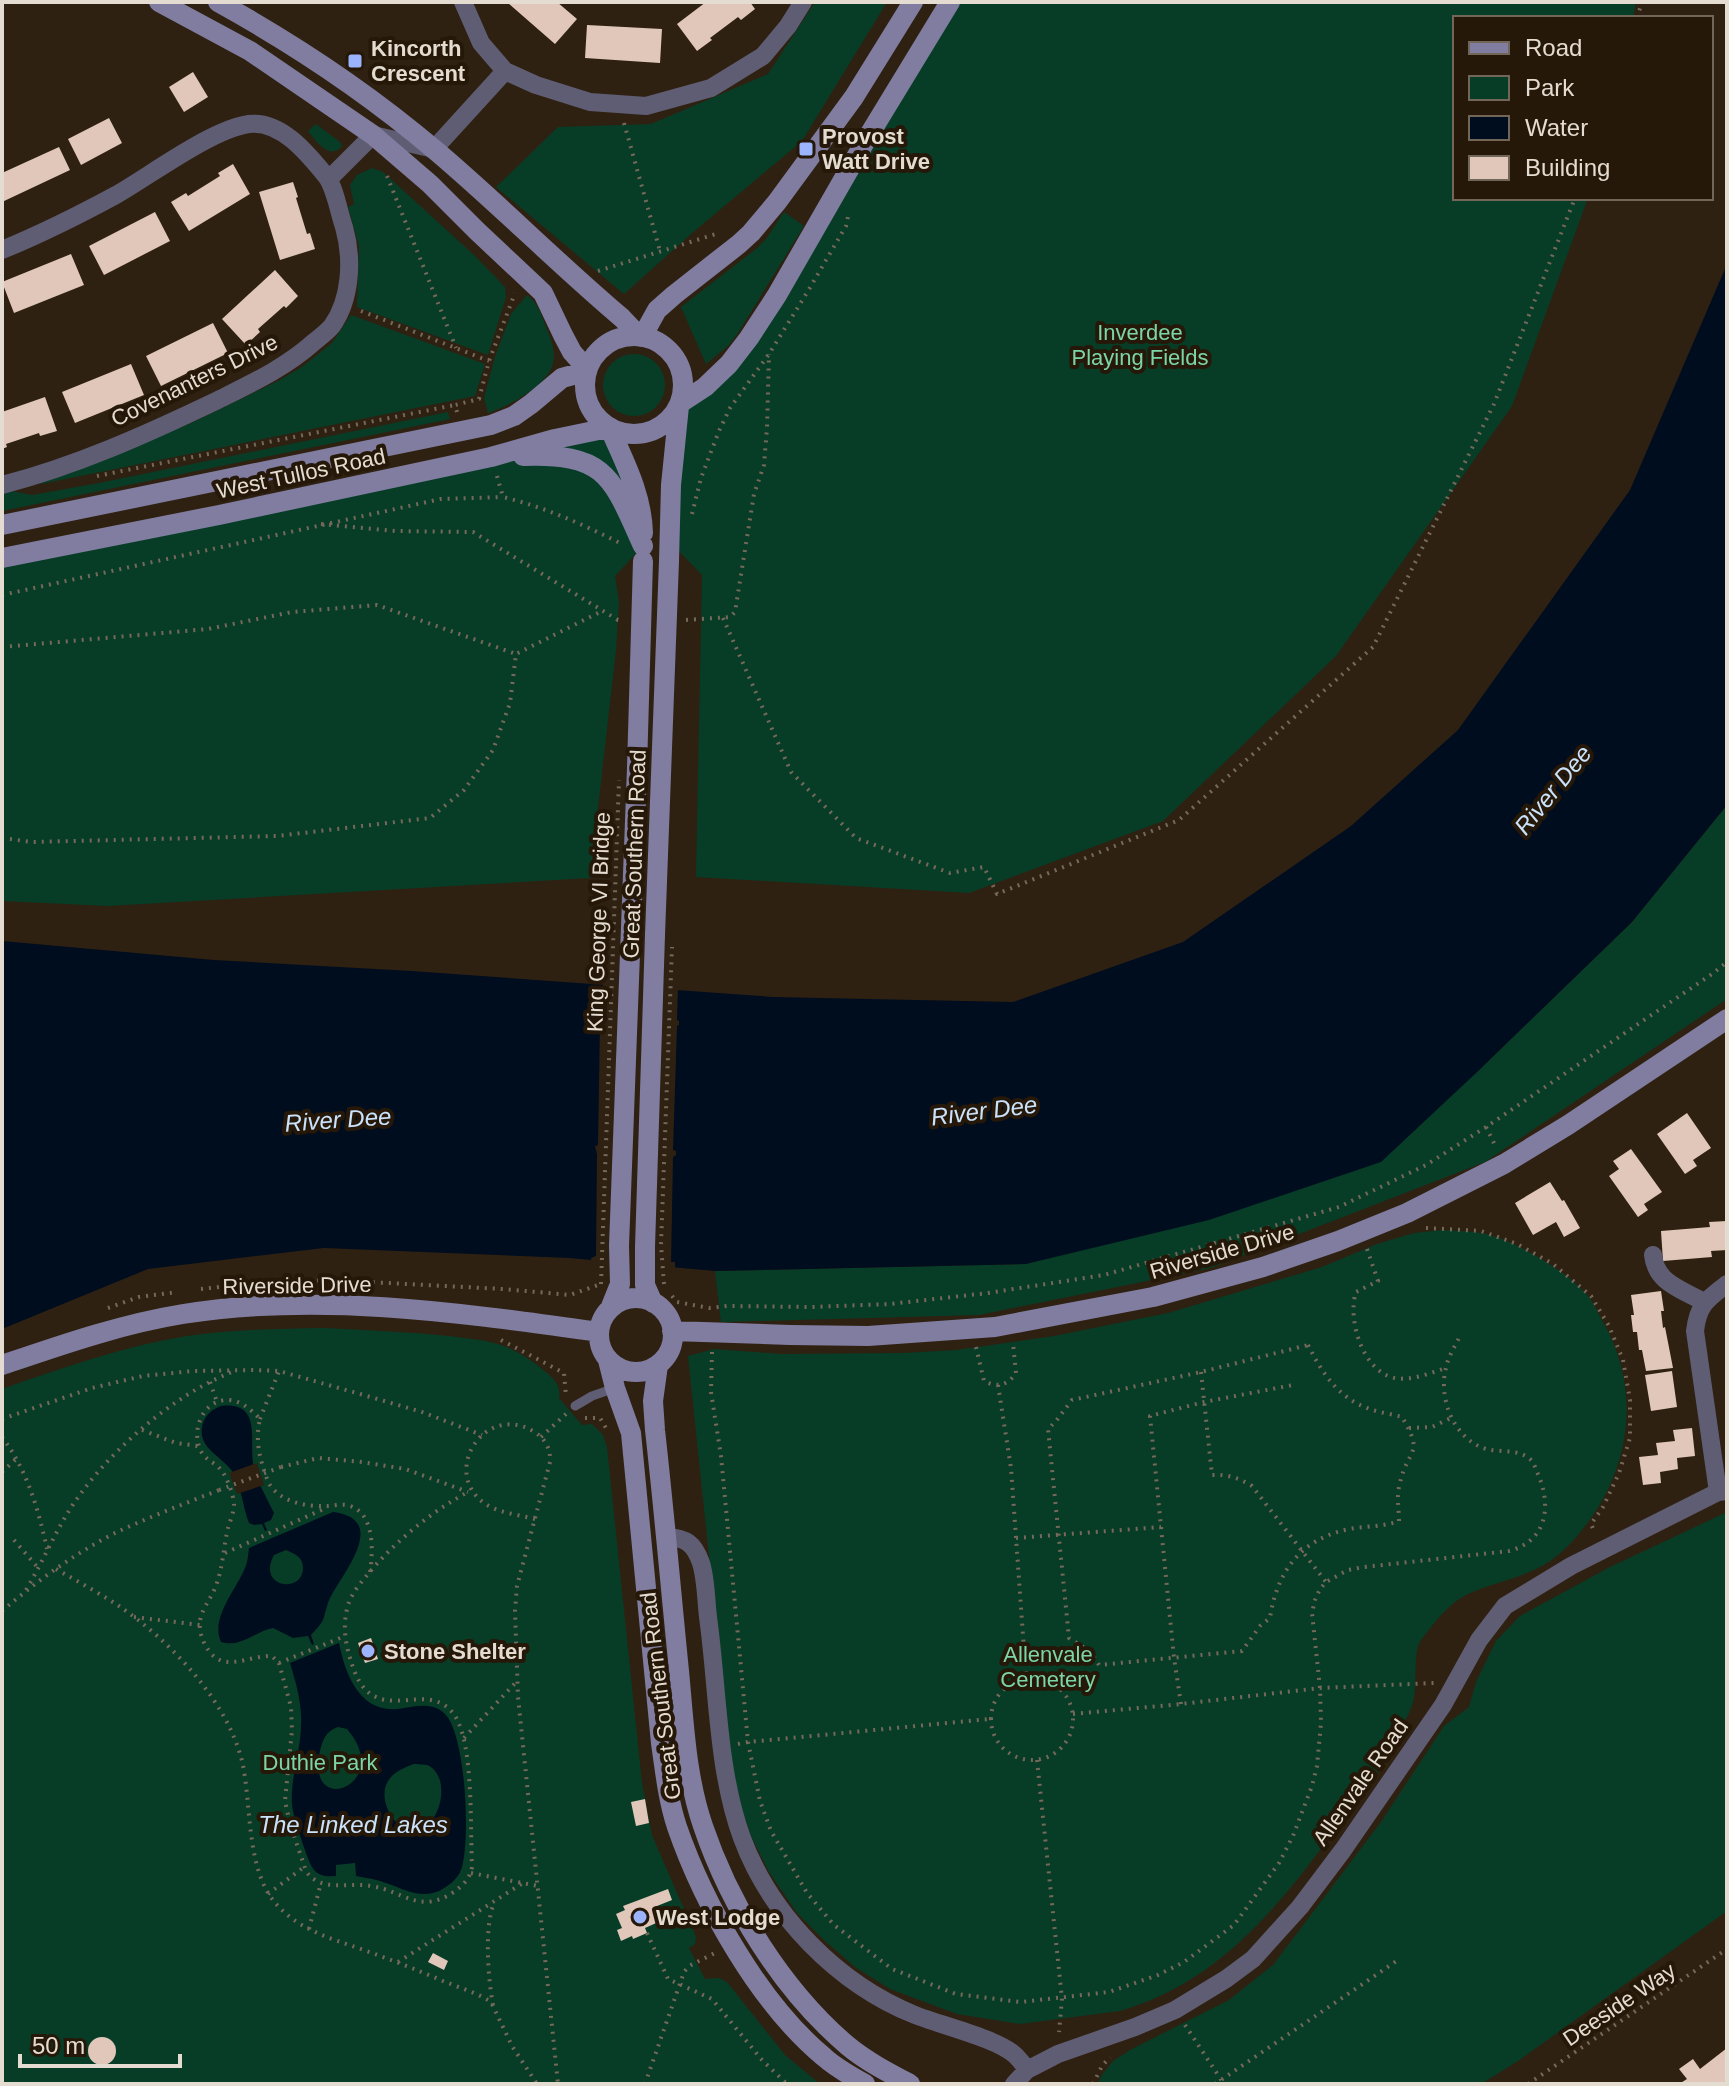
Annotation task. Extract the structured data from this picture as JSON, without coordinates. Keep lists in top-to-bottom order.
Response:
{
  "streets": {
    "main road": ["West Tullos Road", "Great Southern Road", "Riverside Drive"],
    "street": ["Covenanters Drive", "Allenvale Road"],
    "path": ["King George VI Bridge", "Deeside Way"]
  },
  "crossings": [
    ["West Tullos Road", "Great Southern Road"],
    ["Great Southern Road", "King George VI Bridge"],
    ["Great Southern Road", "Riverside Drive"]
  ],
  "water": ["River Dee", "The Linked Lakes"],
  "parks": ["Inverdee Playing Fields", "Allenvale Cemetery", "Duthie Park"],
  "places": {
    "transit": ["Kincorth Crescent", "Provost Watt Drive"],
    "other": ["Stone Shelter", "West Lodge"]
  },
  "legend": [
    "Road",
    "Park",
    "Water",
    "Building"
  ],
  "scale_bar": "50 m"
}
